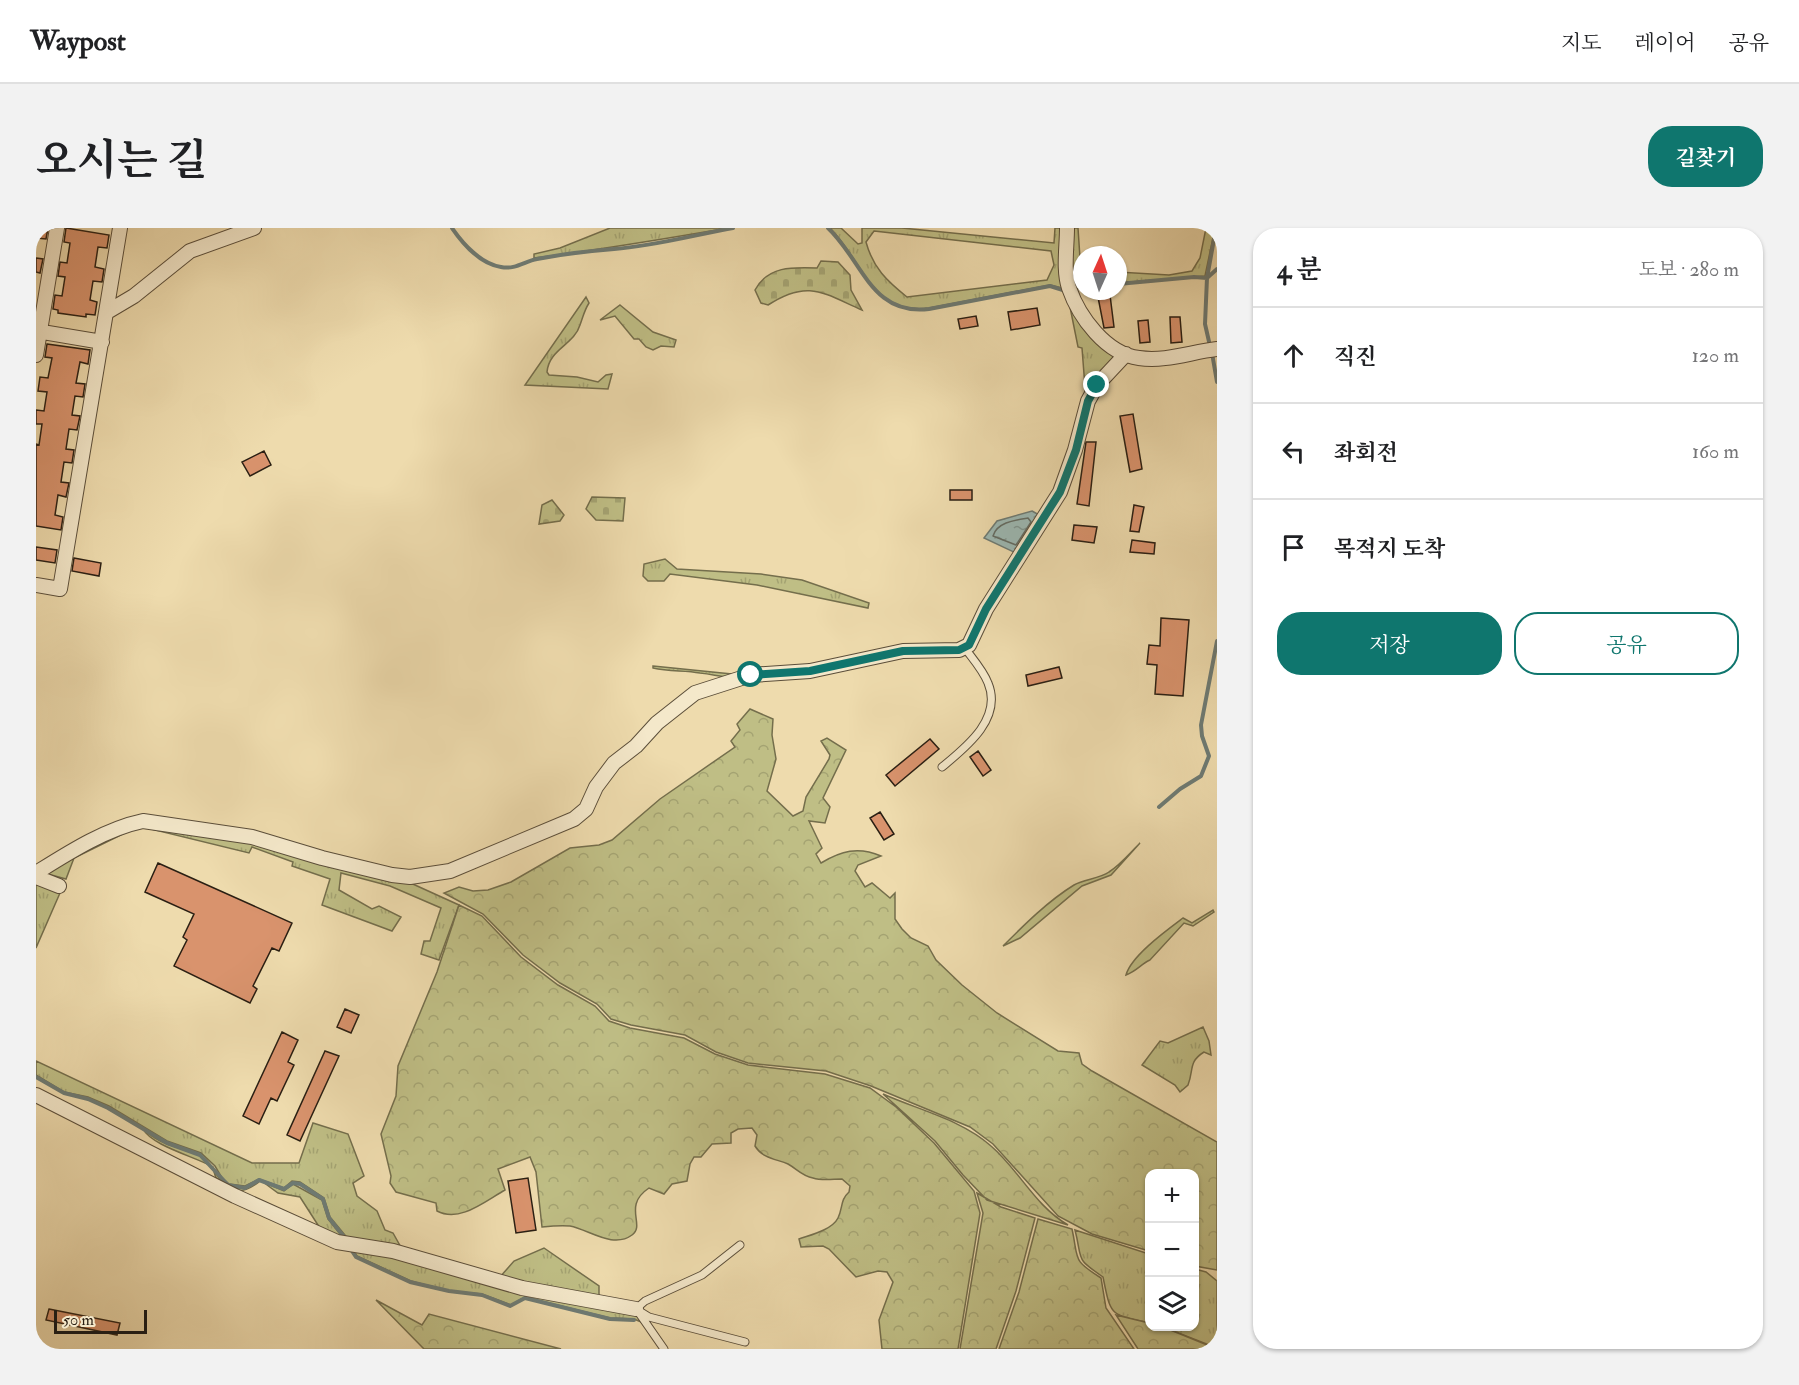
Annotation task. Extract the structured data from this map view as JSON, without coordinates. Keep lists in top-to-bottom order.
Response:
{
  "scale_bar": "50 m",
  "north": "top",
  "page": {
    "header": "Waypost",
    "nav": ["지도", "레이어", "공유"],
    "title": "오시는 길",
    "buttons": [
      "길찾기",
      ["저장", "공유"]
    ],
    "heading": ["4 분", "도보 · 280 m"],
    "list": [
      ["직진", "120 m"],
      ["좌회전", "160 m"],
      "목적지 도착"
    ],
    "map_buttons": ["+", "−"],
    "scale": "50 m"
  }
}
